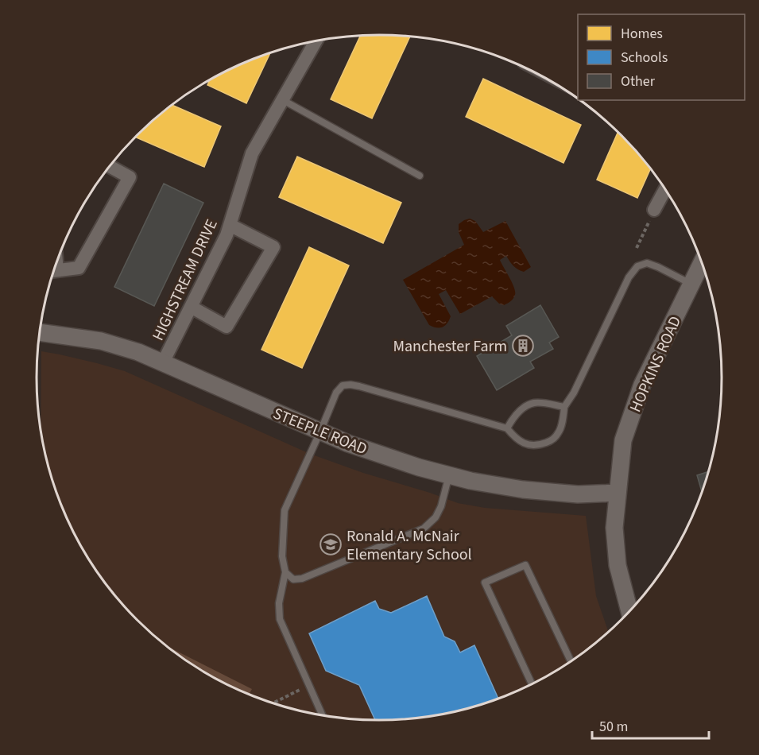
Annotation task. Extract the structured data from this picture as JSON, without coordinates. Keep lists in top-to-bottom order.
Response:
{
  "streets": {
    "street": ["HIGHSTREAM DRIVE", "HOPKINS ROAD", "STEEPLE ROAD"]
  },
  "crossings": [
    ["HIGHSTREAM DRIVE", "STEEPLE ROAD"],
    ["HOPKINS ROAD", "STEEPLE ROAD"]
  ],
  "places": {
    "building": ["Manchester Farm"],
    "school or university": ["Ronald A. McNair Elementary School"]
  },
  "legend": ["Homes", "Schools", "Other"],
  "scale_bar": "50 m"
}
